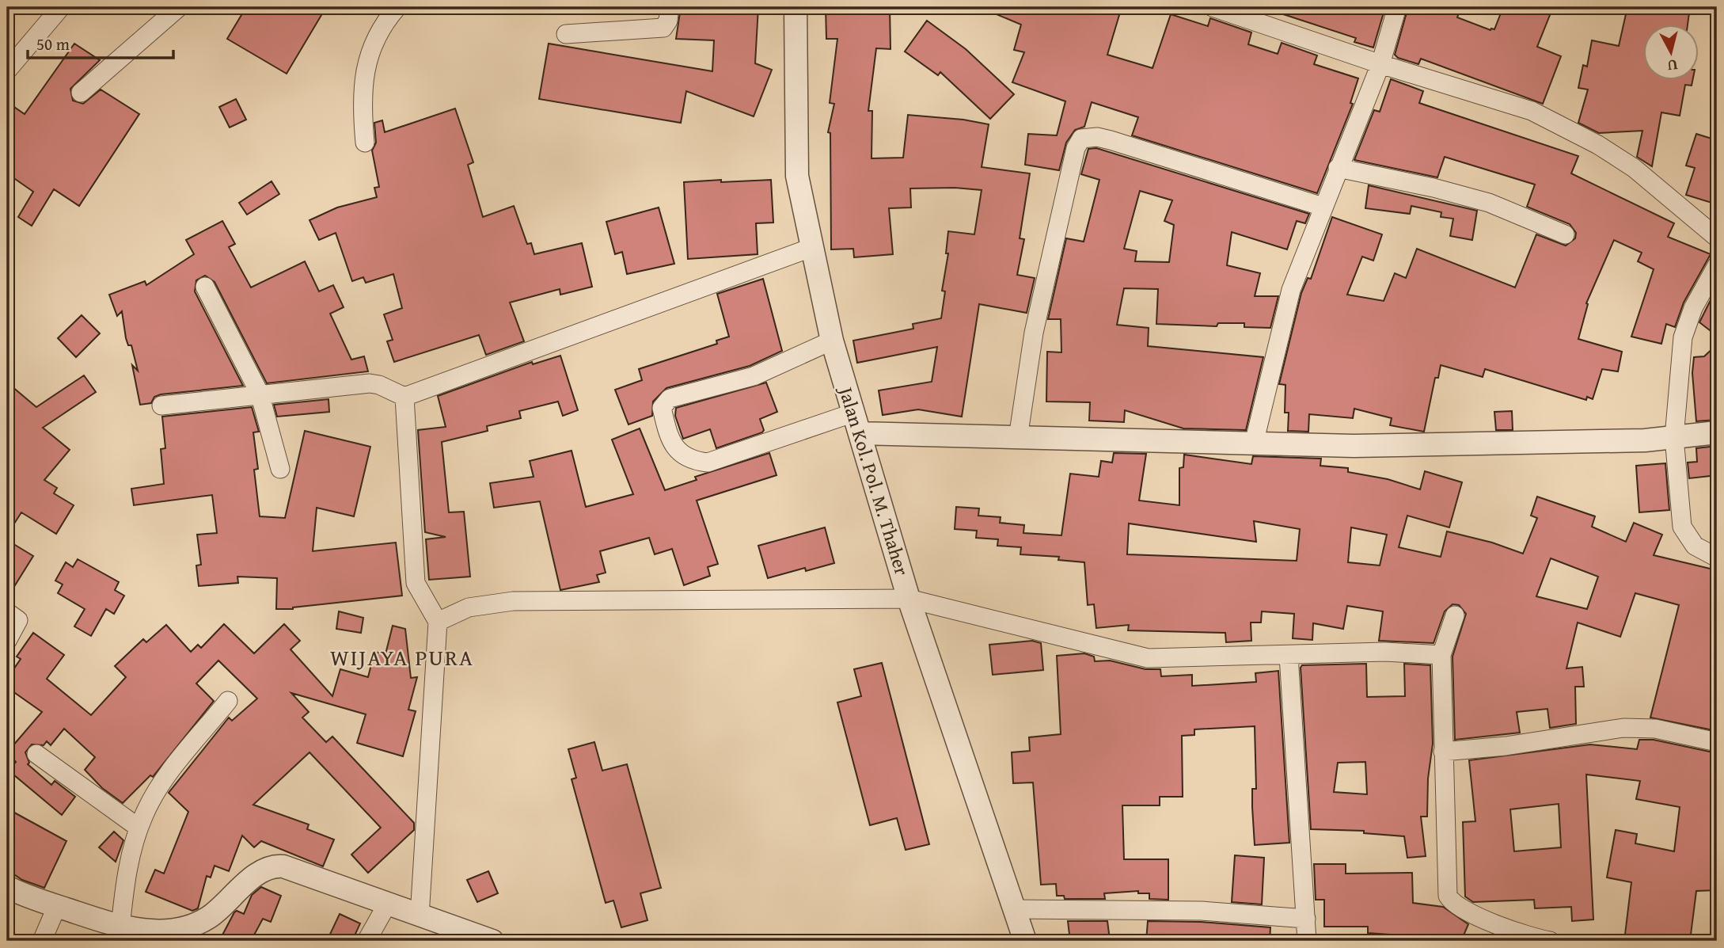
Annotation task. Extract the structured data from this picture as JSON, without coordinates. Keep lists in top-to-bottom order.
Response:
{
  "streets": {
    "street": ["Jalan Kol. Pol. M. Thaher"]
  },
  "districts": ["WIJAYA PURA"],
  "scale_bar": "50 m",
  "north": "bottom"
}
